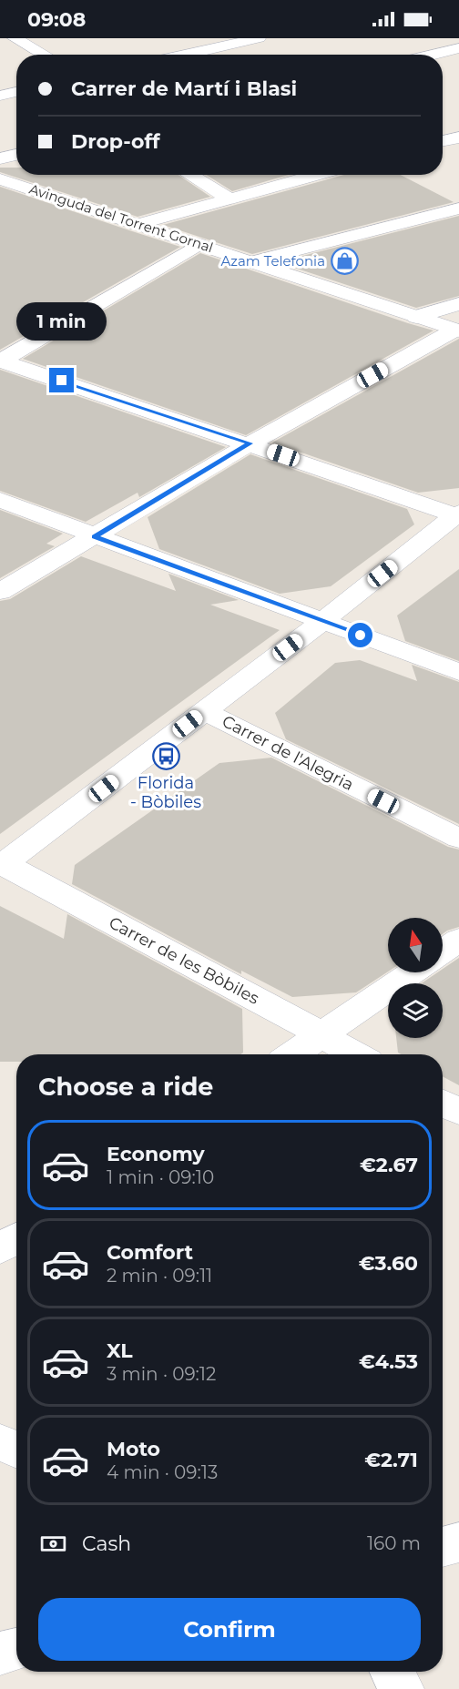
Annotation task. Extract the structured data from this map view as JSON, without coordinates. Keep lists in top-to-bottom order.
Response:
{
  "streets": {
    "street": ["Avinguda del Torrent Gornal", "Carrer de l'Alegria", "Carrer de les Bòbiles"]
  },
  "places": {
    "shop": ["Azam Telefonia"],
    "bus stop": ["Florida - Bòbiles"]
  },
  "north": "top",
  "page": {
    "status": "09:08",
    "banner": ["Carrer de Martí i Blasi", "Drop-off"],
    "bubble": "1 min",
    "heading": "Choose a ride",
    "list": [
      {
        "name": "Economy",
        "note": "1 min · 09:10",
        "value": "€2.67"
      },
      {
        "name": "Comfort",
        "note": "2 min · 09:11",
        "value": "€3.60"
      },
      {
        "name": "XL",
        "note": "3 min · 09:12",
        "value": "€4.53"
      },
      {
        "name": "Moto",
        "note": "4 min · 09:13",
        "value": "€2.71"
      }
    ],
    "pay": ["Cash", "160 m"],
    "buttons": "Confirm"
  }
}
